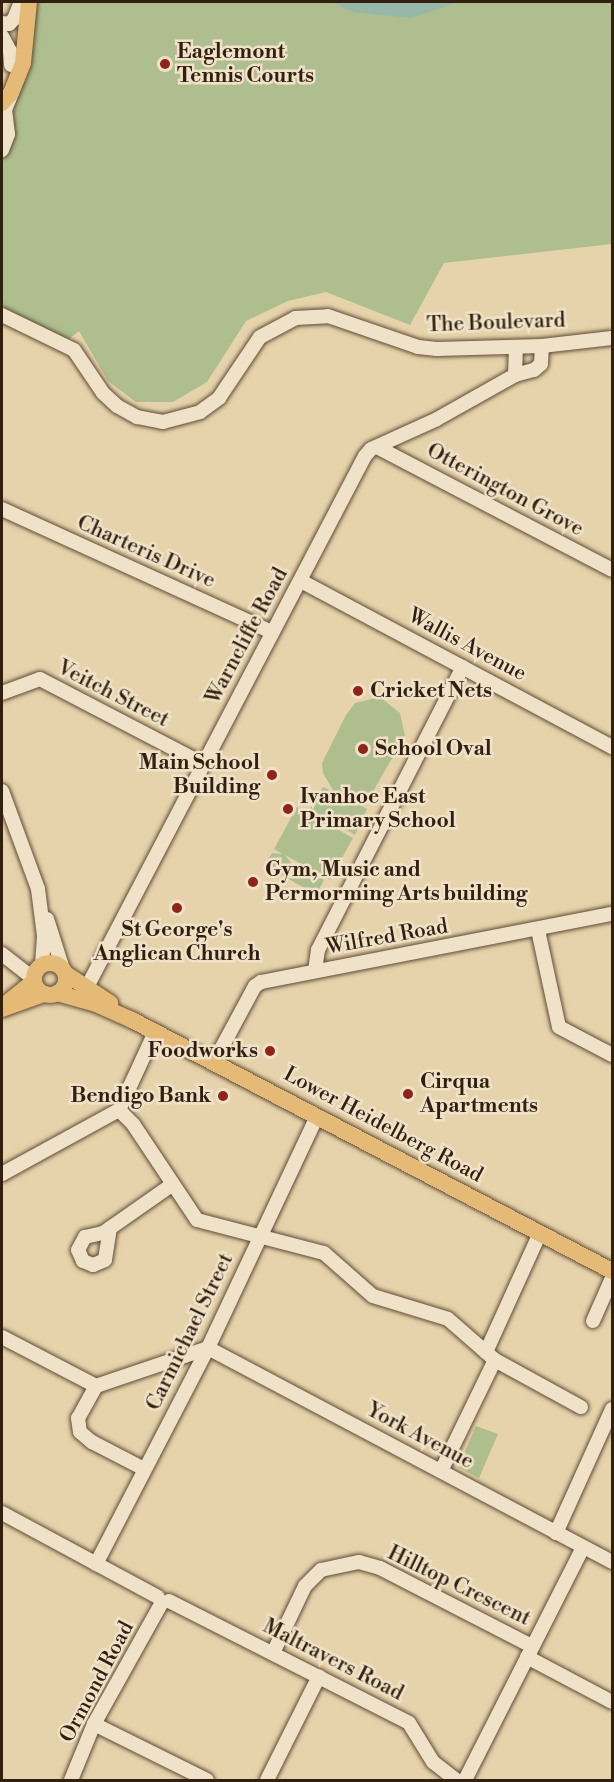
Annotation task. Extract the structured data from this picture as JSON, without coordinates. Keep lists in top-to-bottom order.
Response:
{
  "streets": {
    "main road": ["Lower Heidelberg Road"],
    "street": [
      "The Boulevard",
      "Otterington Grove",
      "Charteris Drive",
      "Warncliffe Road",
      "Wallis Avenue",
      "Veitch Street",
      "Wilfred Road",
      "Carmichael Street",
      "York Avenue",
      "Hilltop Crescent",
      "Maltravers Road",
      "Ormond Road"
    ]
  },
  "crossings": [
    ["The Boulevard", "Warncliffe Road"],
    ["Otterington Grove", "Warncliffe Road"],
    ["Charteris Drive", "Warncliffe Road"],
    ["Warncliffe Road", "Wallis Avenue"],
    ["Warncliffe Road", "Veitch Street"],
    ["Warncliffe Road", "Lower Heidelberg Road"],
    ["Wilfred Road", "Lower Heidelberg Road"],
    ["Lower Heidelberg Road", "Carmichael Street"],
    ["Carmichael Street", "York Avenue"],
    ["Carmichael Street", "Maltravers Road"],
    ["Hilltop Crescent", "Maltravers Road"],
    ["Maltravers Road", "Ormond Road"]
  ],
  "places": [
    "Eaglemont Tennis Courts",
    "Cricket Nets",
    "School Oval",
    "Main School Building",
    "Ivanhoe East Primary School",
    "Gym, Music and Permorming Arts building",
    "St George's Anglican Church",
    "Foodworks",
    "Cirqua Apartments",
    "Bendigo Bank"
  ]
}
